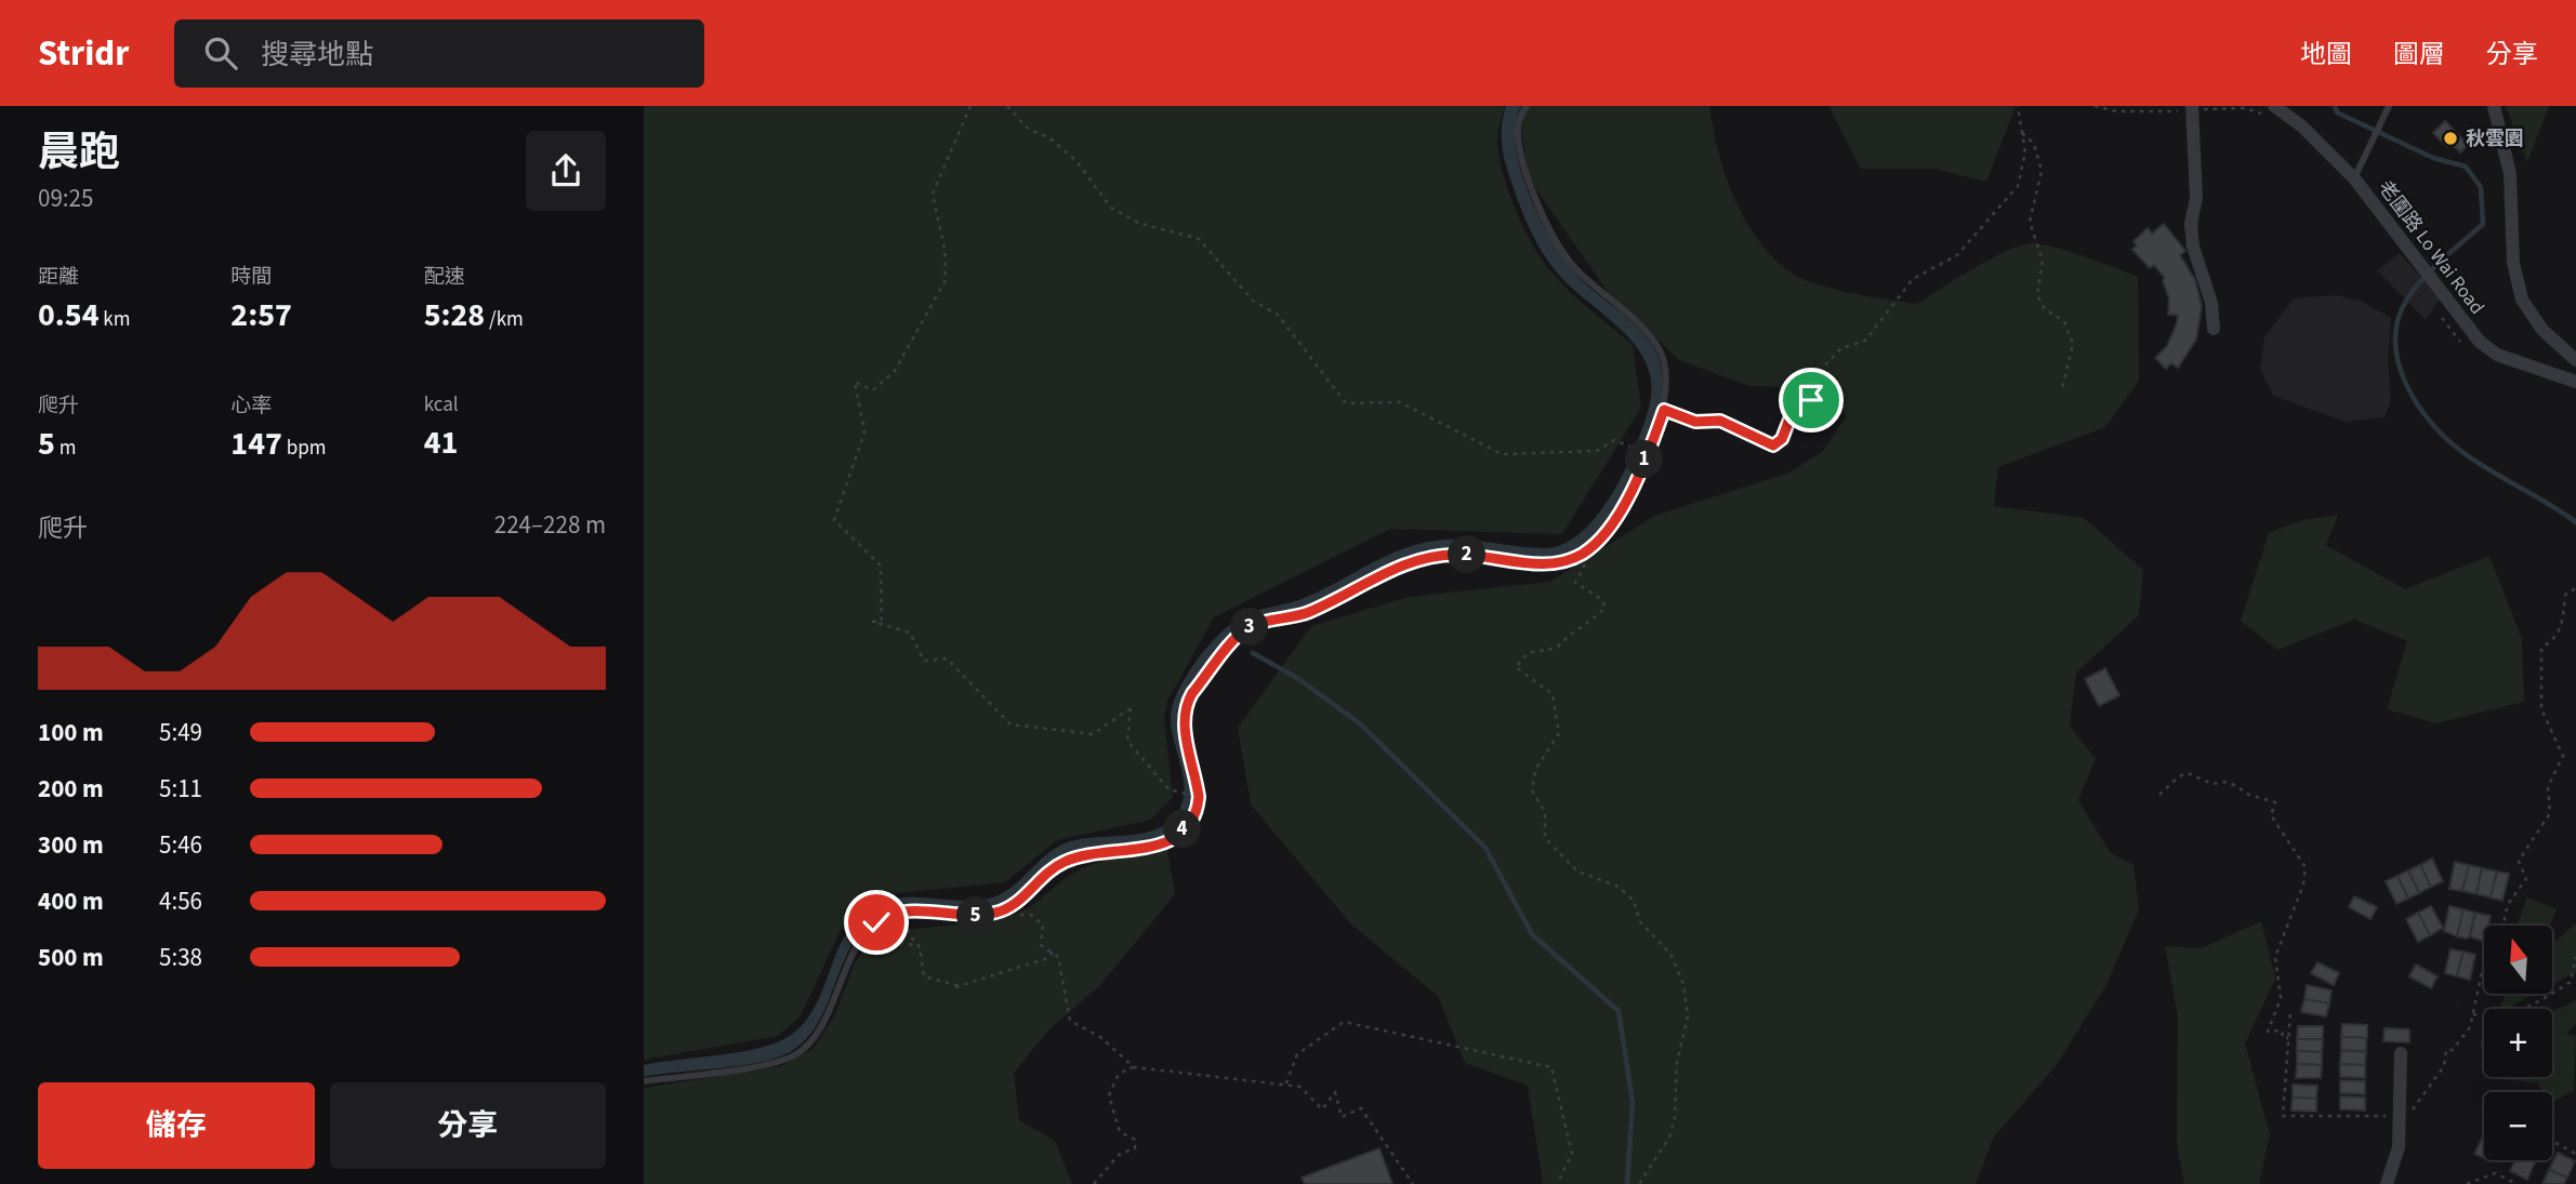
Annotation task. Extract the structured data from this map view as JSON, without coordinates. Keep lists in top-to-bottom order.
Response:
{
  "streets": {
    "street": ["老圍路 Lo Wai Road"]
  },
  "places": ["秋雲園"],
  "north": "top",
  "page": {
    "header": "Stridr",
    "search": "搜尋地點",
    "nav": ["地圖", "圖層", "分享"],
    "heading": ["晨跑", "09:25"],
    "stats": [
      ["距離", "0.54 km"],
      ["時間", "2:57"],
      ["配速", "5:28 /km"],
      ["爬升", "5 m"],
      ["心率", "147 bpm"],
      ["kcal", "41"]
    ],
    "pins": [
      "1",
      "2",
      "3",
      "4",
      "5"
    ],
    "chart": ["爬升", "224–228 m"],
    "list": [
      {
        "name": "100 m",
        "note": "5:49"
      },
      {
        "name": "200 m",
        "note": "5:11"
      },
      {
        "name": "300 m",
        "note": "5:46"
      },
      {
        "name": "400 m",
        "note": "4:56"
      },
      {
        "name": "500 m",
        "note": "5:38"
      }
    ],
    "map_buttons": ["+", "−"],
    "buttons": ["儲存", "分享"]
  }
}
